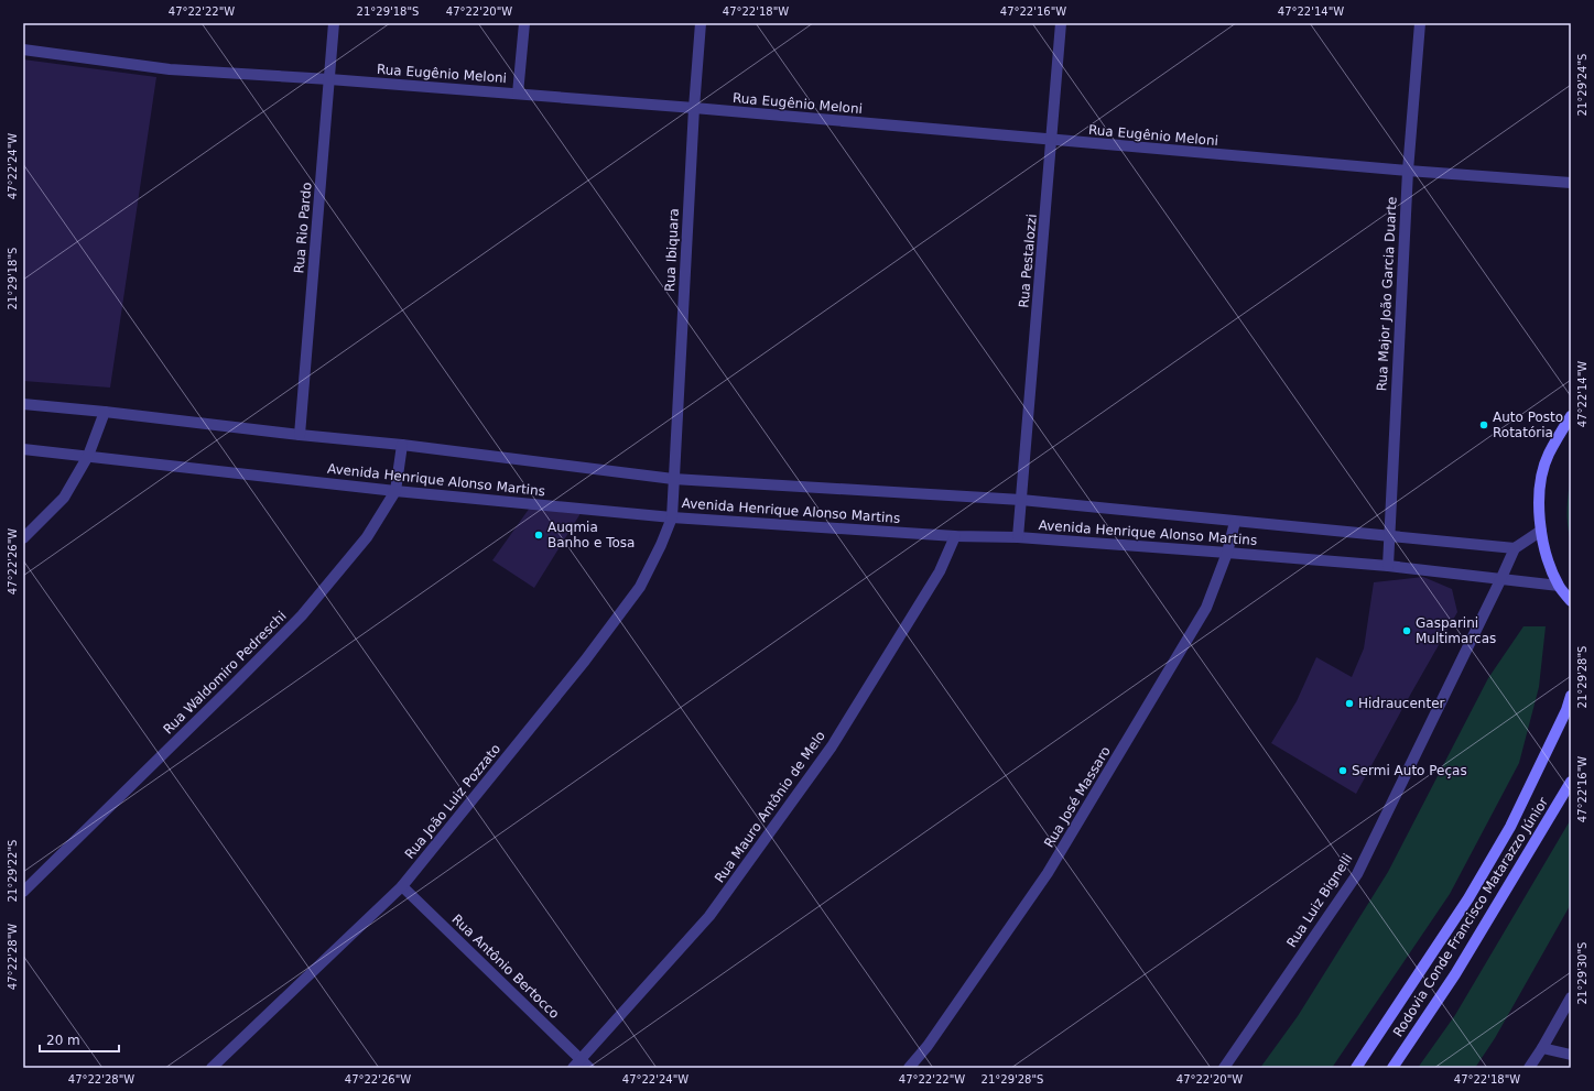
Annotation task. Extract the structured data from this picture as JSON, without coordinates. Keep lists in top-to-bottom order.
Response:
{
  "streets": {
    "main road": ["Rodovia Conde Francisco Matarazzo Júnior"],
    "street": [
      "Rua Eugênio Meloni",
      "Rua Rio Pardo",
      "Rua Ibiquara",
      "Rua Pestalozzi",
      "Rua Major João Garcia Duarte",
      "Avenida Henrique Alonso Martins",
      "Rua Waldomiro Pedreschi",
      "Rua José Massaro",
      "Rua João Luiz Pozzato",
      "Rua Mauro Antônio de Melo",
      "Rua Luiz Bignelli",
      "Rua Antônio Bertocco"
    ]
  },
  "crossings": [
    ["Rua Eugênio Meloni", "Rua Rio Pardo"],
    ["Rua Eugênio Meloni", "Rua Ibiquara"],
    ["Rua Eugênio Meloni", "Rua Pestalozzi"],
    ["Rua Eugênio Meloni", "Rua Major João Garcia Duarte"],
    ["Rua Rio Pardo", "Avenida Henrique Alonso Martins"],
    ["Rua Ibiquara", "Avenida Henrique Alonso Martins"],
    ["Rua Ibiquara", "Rua João Luiz Pozzato"],
    ["Rua Pestalozzi", "Avenida Henrique Alonso Martins"],
    ["Rua Major João Garcia Duarte", "Avenida Henrique Alonso Martins"],
    ["Avenida Henrique Alonso Martins", "Rua Waldomiro Pedreschi"],
    ["Avenida Henrique Alonso Martins", "Rua José Massaro"],
    ["Avenida Henrique Alonso Martins", "Rua João Luiz Pozzato"],
    ["Avenida Henrique Alonso Martins", "Rua Mauro Antônio de Melo"],
    ["Avenida Henrique Alonso Martins", "Rua Luiz Bignelli"],
    ["Rua João Luiz Pozzato", "Rua Antônio Bertocco"],
    ["Rua Mauro Antônio de Melo", "Rua Antônio Bertocco"]
  ],
  "places": [
    "Auto Posto Rotatória",
    "Auqmia Banho e Tosa",
    "Gasparini Multimarcas",
    "Hidraucenter",
    "Sermi Auto Peças"
  ],
  "scale_bar": "20 m",
  "coordinates": [
    "47°22'22\"W",
    "21°29'18\"S",
    "47°22'20\"W",
    "47°22'18\"W",
    "47°22'16\"W",
    "47°22'14\"W",
    "21°29'24\"S",
    "47°22'24\"W",
    "47°22'26\"W",
    "21°29'28\"S",
    "21°29'22\"S",
    "47°22'28\"W",
    "21°29'30\"S"
  ]
}
